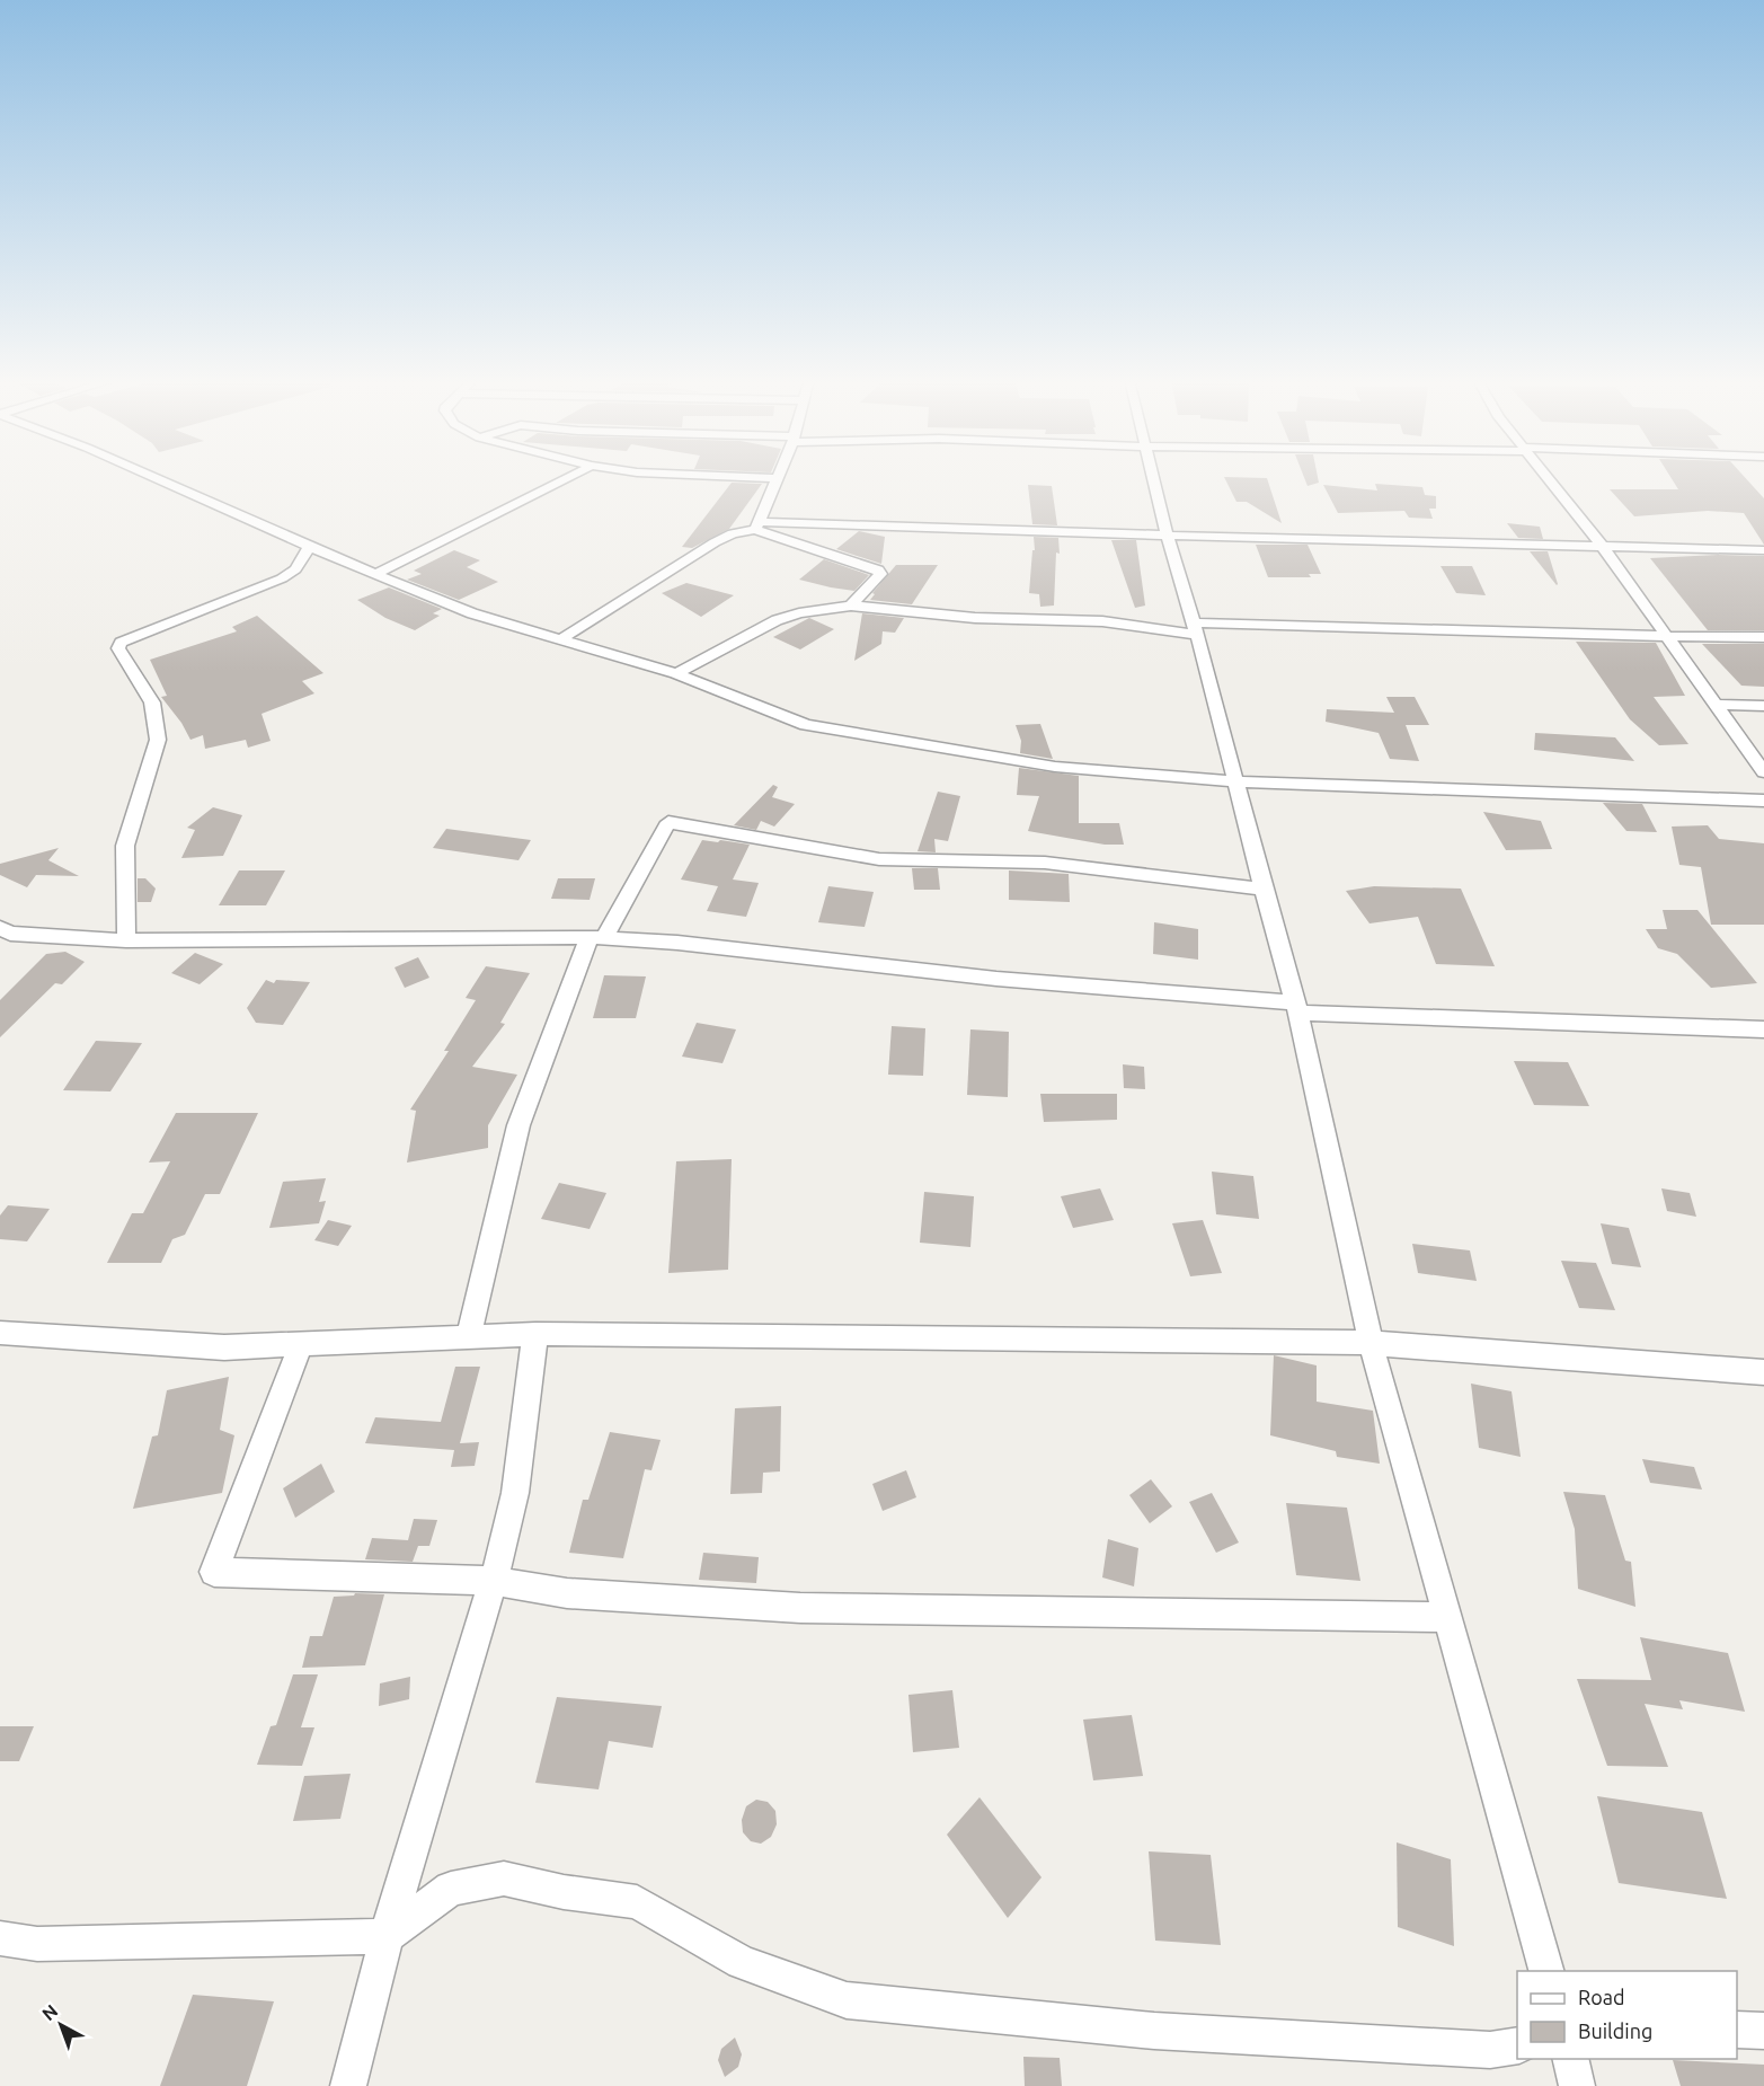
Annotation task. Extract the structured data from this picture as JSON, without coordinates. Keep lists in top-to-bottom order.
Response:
{
  "legend": ["Road", "Building"],
  "north": "top left"
}
